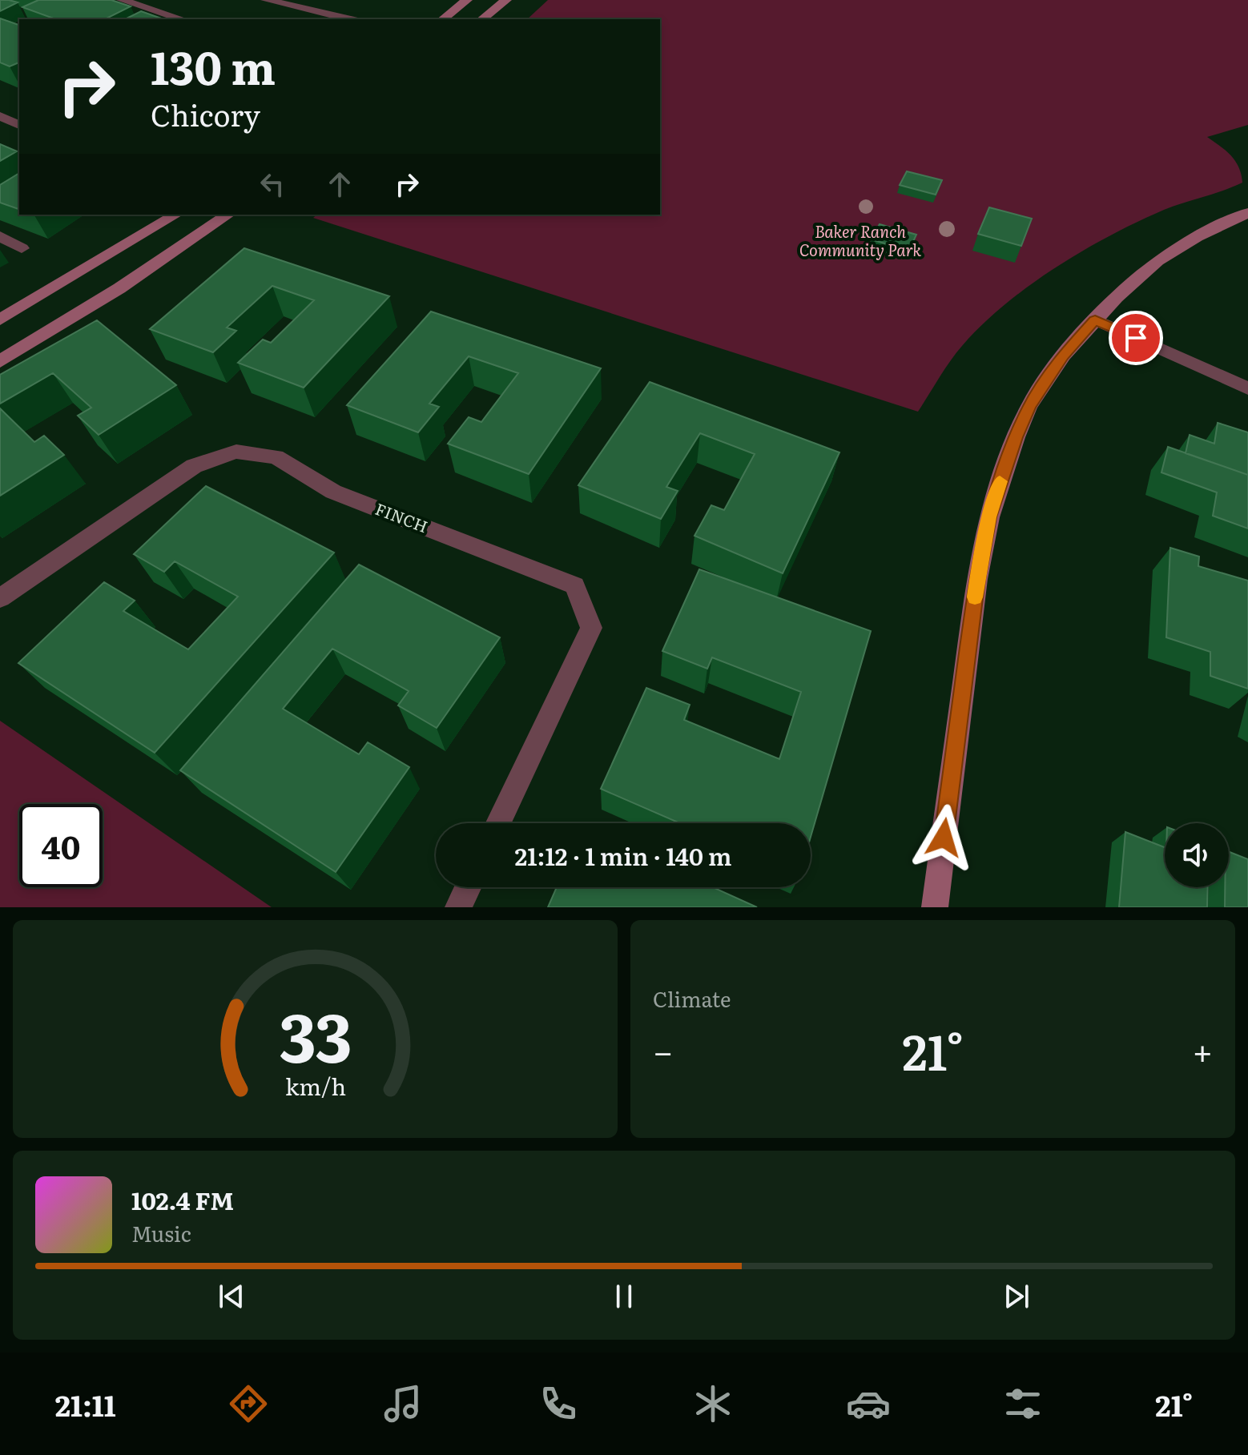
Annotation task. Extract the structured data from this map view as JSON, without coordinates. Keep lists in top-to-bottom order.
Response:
{
  "streets": {
    "street": ["FINCH"]
  },
  "parks": ["Baker Ranch Community Park"],
  "page": {
    "turn": ["130 m", "Chicory"],
    "limit": "40",
    "trip": "21:12 · 1 min · 140 m",
    "tile": "Climate",
    "heat": ["−", "21°", "+"],
    "song": ["102.4 FM", "Music"],
    "tabs": ["21:11", "21°"],
    "gauge": ["33", "km/h"]
  }
}
